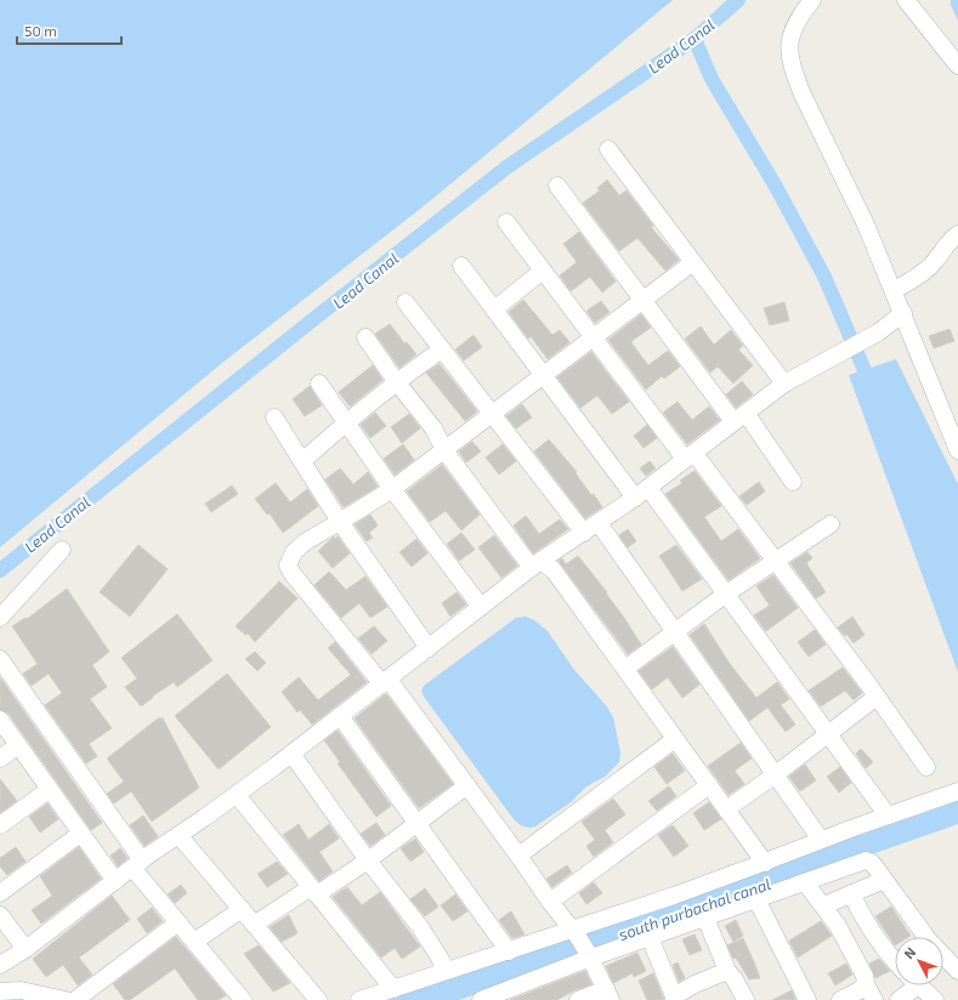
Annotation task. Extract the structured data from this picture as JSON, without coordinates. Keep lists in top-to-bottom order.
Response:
{
  "water": ["Lead Canal", "south purbachal canal"],
  "scale_bar": "50 m",
  "north": "top left"
}
